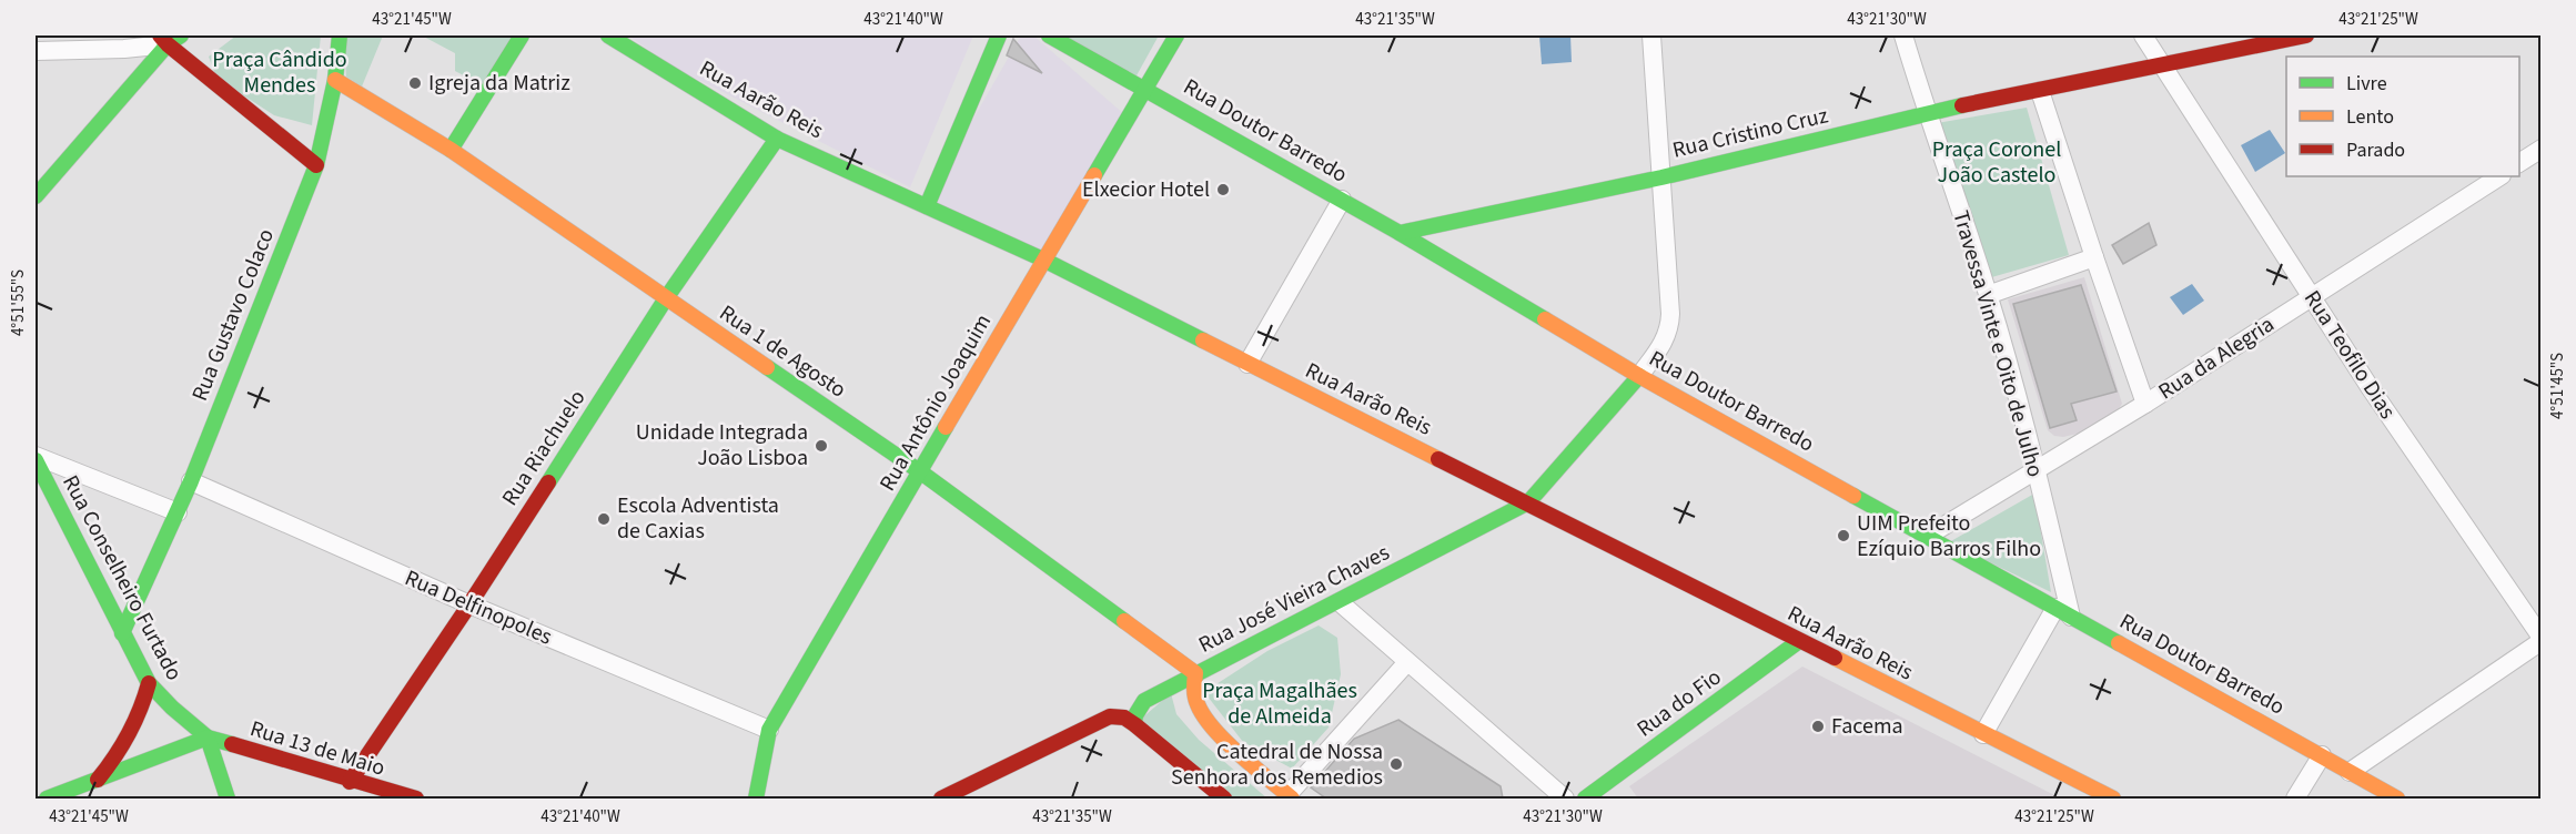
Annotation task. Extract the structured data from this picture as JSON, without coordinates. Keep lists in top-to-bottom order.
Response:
{
  "streets": {
    "main road": [
      "Rua Aarão Reis",
      "Rua Doutor Barredo",
      "Rua Cristino Cruz",
      "Rua Gustavo Colaco",
      "Rua 1 de Agosto",
      "Rua Antônio Joaquim",
      "Rua Riachuelo",
      "Rua Conselheiro Furtado",
      "Rua José Vieira Chaves",
      "Rua do Fio",
      "Rua 13 de Maio"
    ],
    "street": [
      "Travessa Vinte e Oito de Julho",
      "Rua Teofilo Dias",
      "Rua da Alegria",
      "Rua Delfinopoles"
    ]
  },
  "crossings": [
    ["Rua Aarão Reis", "Rua Antônio Joaquim"],
    ["Rua Aarão Reis", "Rua Riachuelo"],
    ["Rua Aarão Reis", "Rua José Vieira Chaves"],
    ["Rua Aarão Reis", "Rua do Fio"],
    ["Rua Doutor Barredo", "Rua Cristino Cruz"],
    ["Rua Doutor Barredo", "Travessa Vinte e Oito de Julho"],
    ["Rua Doutor Barredo", "Rua da Alegria"],
    ["Rua Doutor Barredo", "Rua Antônio Joaquim"],
    ["Rua Doutor Barredo", "Rua José Vieira Chaves"],
    ["Rua Cristino Cruz", "Travessa Vinte e Oito de Julho"],
    ["Rua Cristino Cruz", "Rua Teofilo Dias"],
    ["Rua Gustavo Colaco", "Rua Conselheiro Furtado"],
    ["Rua Gustavo Colaco", "Rua Delfinopoles"],
    ["Travessa Vinte e Oito de Julho", "Rua da Alegria"],
    ["Rua 1 de Agosto", "Rua Antônio Joaquim"],
    ["Rua 1 de Agosto", "Rua Riachuelo"],
    ["Rua 1 de Agosto", "Rua José Vieira Chaves"],
    ["Rua Teofilo Dias", "Rua da Alegria"],
    ["Rua Antônio Joaquim", "Rua Delfinopoles"],
    ["Rua Riachuelo", "Rua Delfinopoles"],
    ["Rua Riachuelo", "Rua 13 de Maio"],
    ["Rua Conselheiro Furtado", "Rua 13 de Maio"]
  ],
  "parks": ["Praça Cândido Mendes", "Praça Coronel João Castelo", "Praça Magalhães de Almeida"],
  "places": [
    "Igreja da Matriz",
    "Elxecior Hotel",
    "Unidade Integrada João Lisboa",
    "Escola Adventista de Caxias",
    "UIM Prefeito Ezíquio Barros Filho",
    "Facema",
    "Catedral de Nossa Senhora dos Remedios"
  ],
  "legend": ["Livre", "Lento", "Parado"],
  "coordinates": [
    "43°21'45\"W",
    "43°21'40\"W",
    "43°21'35\"W",
    "43°21'30\"W",
    "43°21'25\"W",
    "4°51'55\"S",
    "4°51'45\"S"
  ]
}
